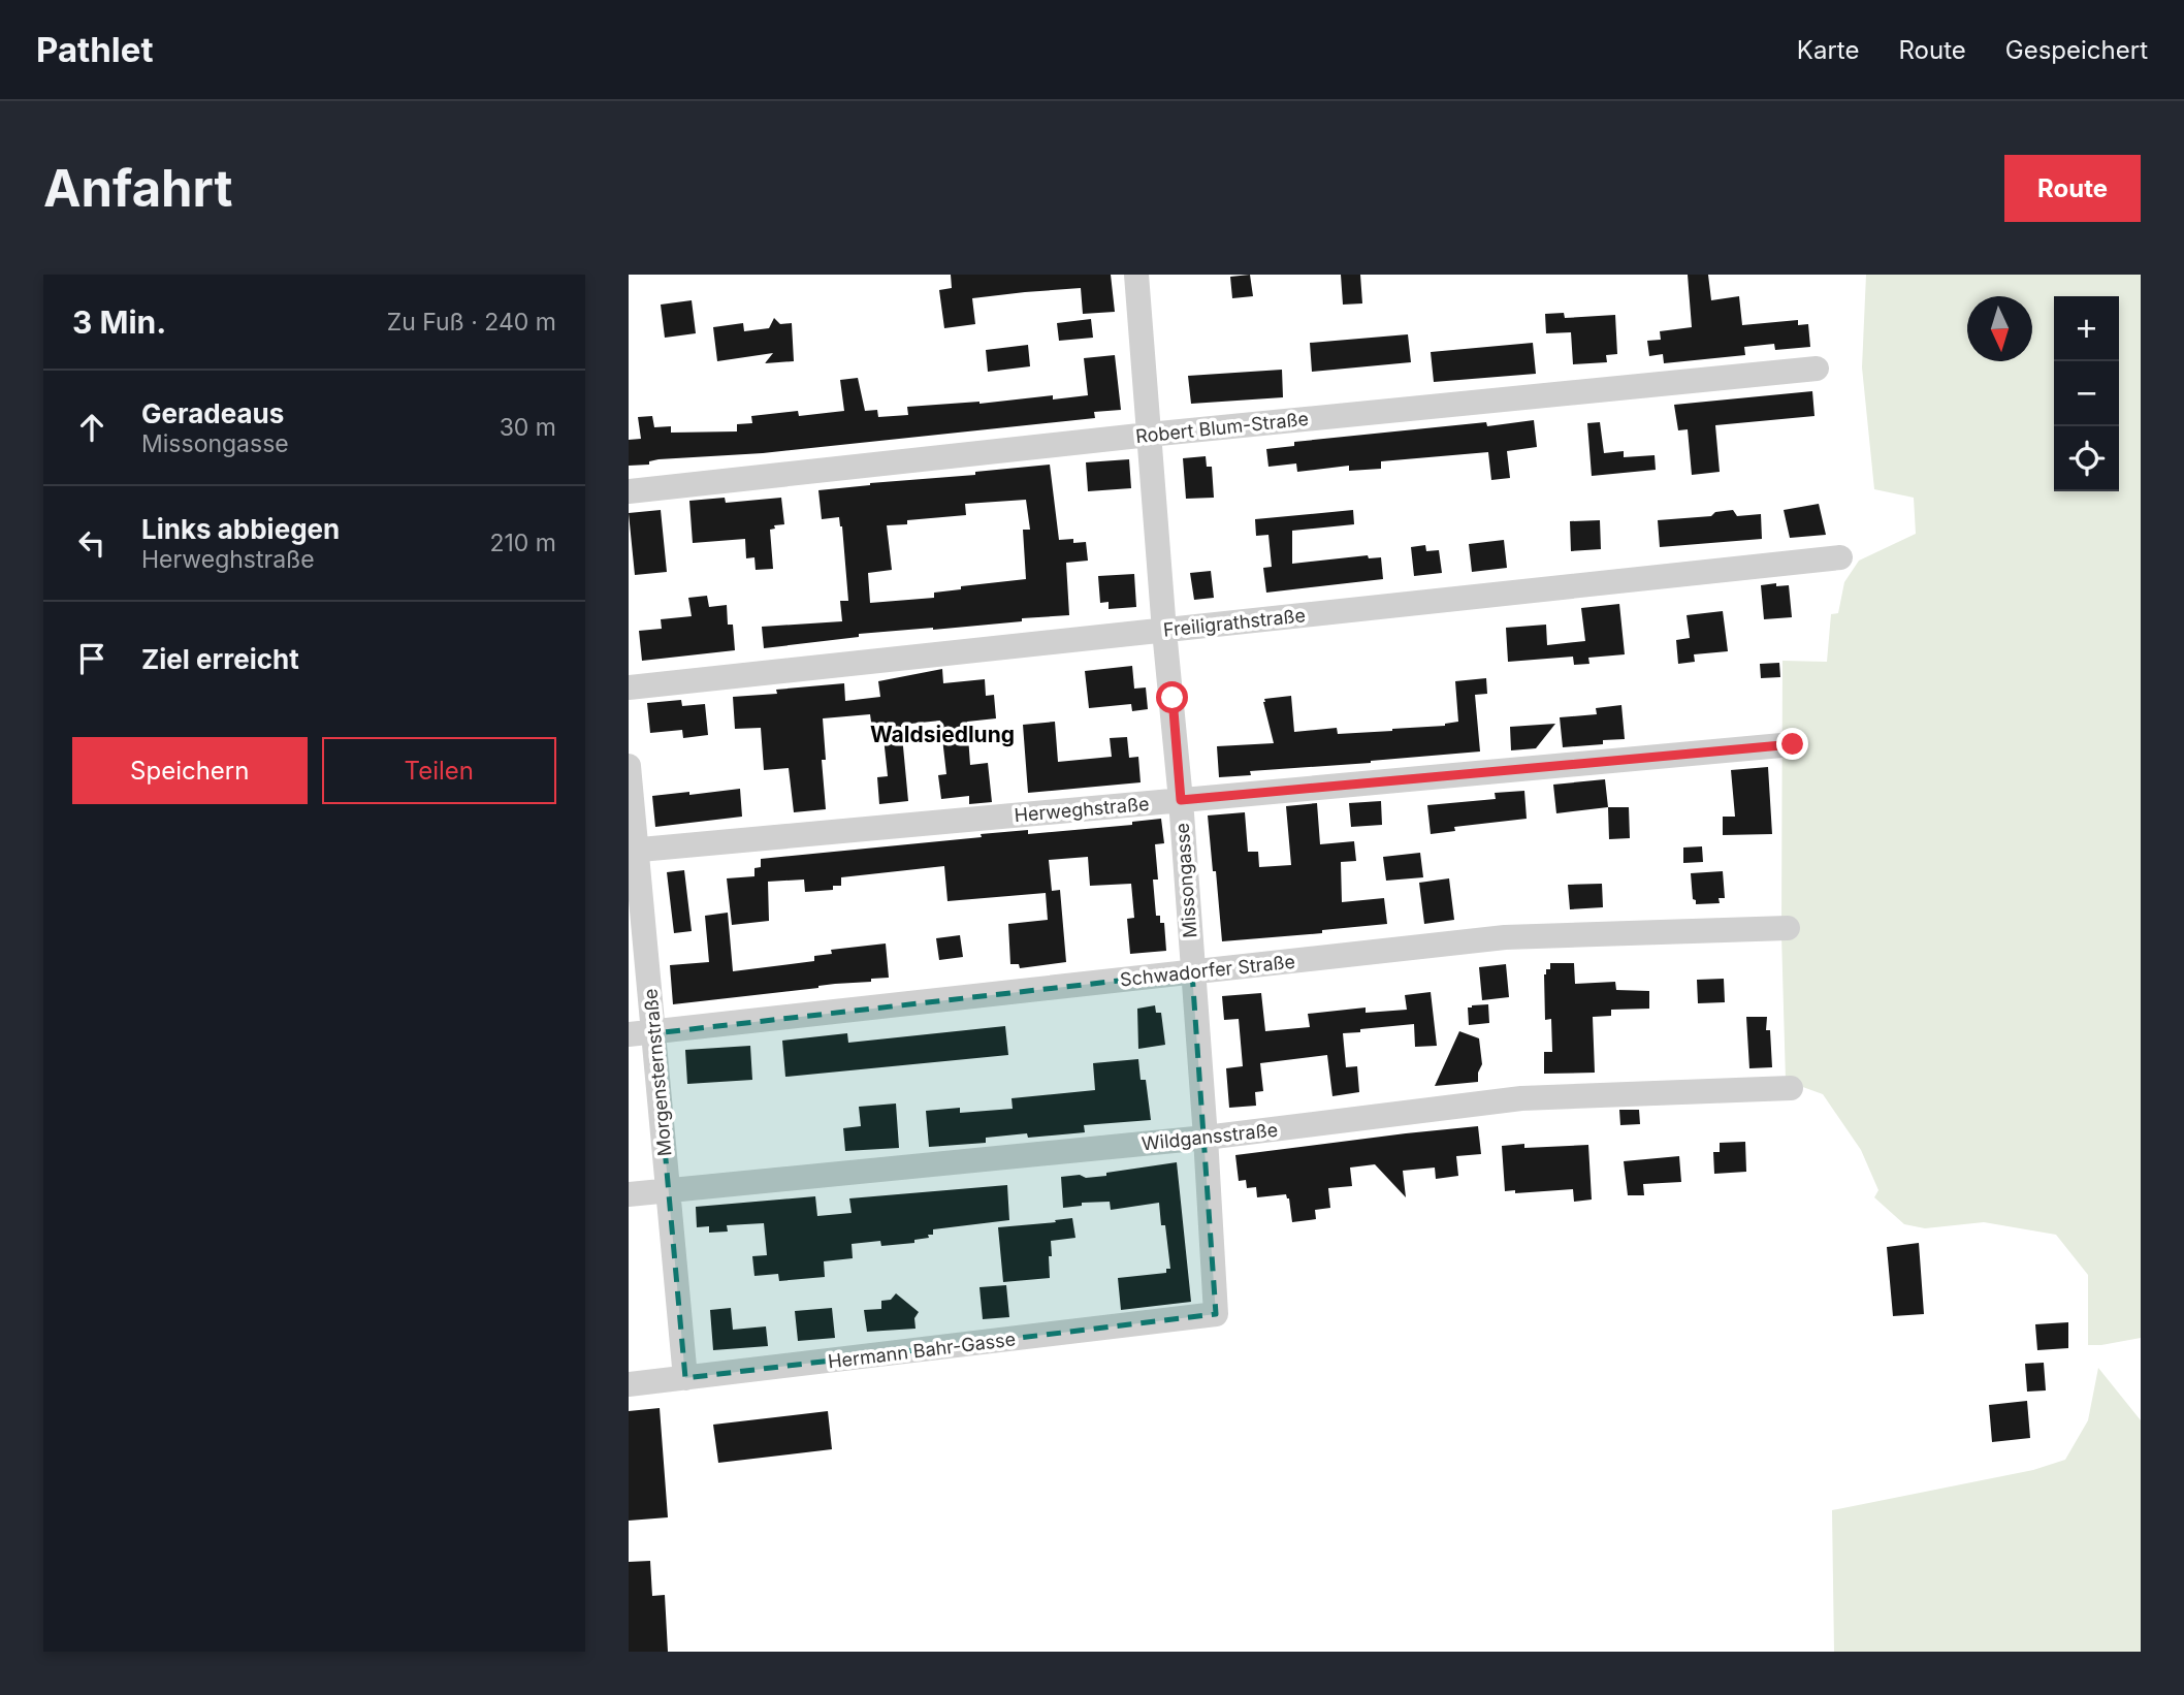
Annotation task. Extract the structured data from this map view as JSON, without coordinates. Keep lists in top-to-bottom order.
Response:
{
  "streets": {
    "street": [
      "Robert Blum-Straße",
      "Freiligrathstraße",
      "Herweghstraße",
      "Missongasse",
      "Schwadorfer Straße",
      "Morgensternstraße",
      "Wildgansstraße",
      "Hermann Bahr-Gasse"
    ]
  },
  "crossings": [
    ["Robert Blum-Straße", "Missongasse"],
    ["Freiligrathstraße", "Missongasse"],
    ["Herweghstraße", "Missongasse"],
    ["Herweghstraße", "Morgensternstraße"],
    ["Missongasse", "Schwadorfer Straße"],
    ["Missongasse", "Wildgansstraße"],
    ["Missongasse", "Hermann Bahr-Gasse"],
    ["Schwadorfer Straße", "Morgensternstraße"],
    ["Morgensternstraße", "Wildgansstraße"],
    ["Morgensternstraße", "Hermann Bahr-Gasse"]
  ],
  "districts": ["Waldsiedlung"],
  "north": "bottom",
  "page": {
    "header": "Pathlet",
    "nav": ["Karte", "Route", "Gespeichert"],
    "buttons": [
      "Route",
      ["Speichern", "Teilen"]
    ],
    "title": "Anfahrt",
    "heading": ["3 Min.", "Zu Fuß · 240 m"],
    "map_buttons": ["+", "−"],
    "list": [
      ["Geradeaus", "Missongasse", "30 m"],
      ["Links abbiegen", "Herweghstraße", "210 m"],
      "Ziel erreicht"
    ]
  }
}
